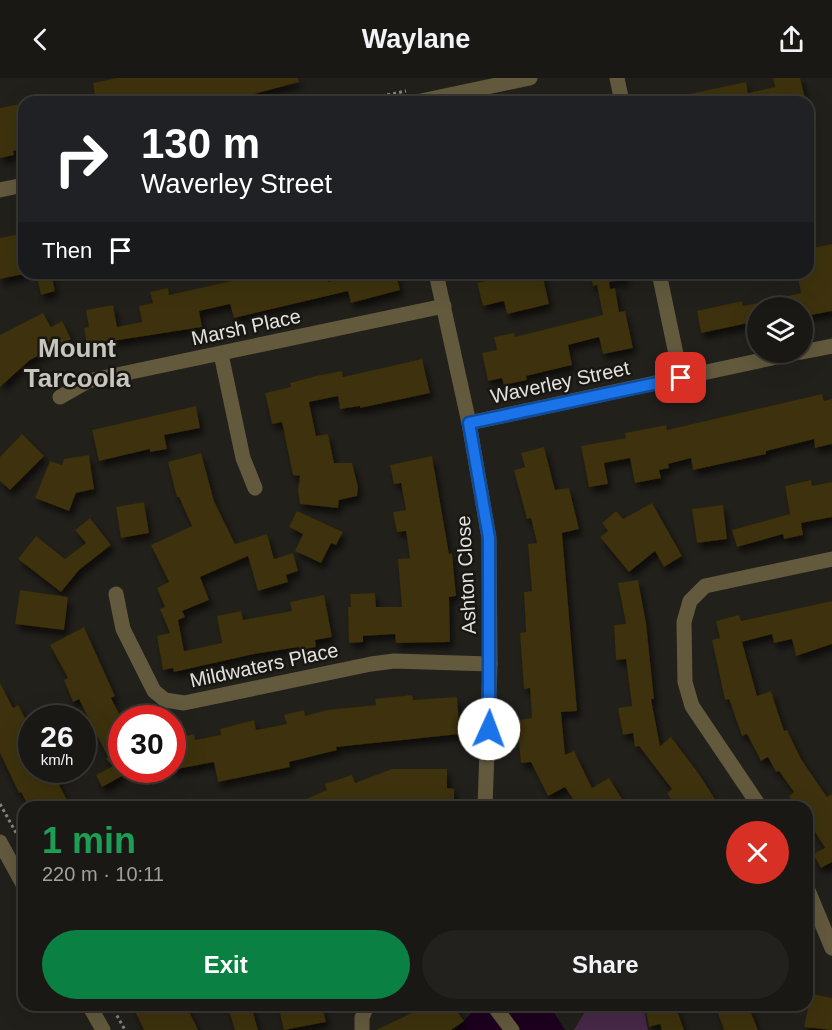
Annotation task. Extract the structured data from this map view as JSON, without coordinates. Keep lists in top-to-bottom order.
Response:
{
  "streets": {
    "street": [
      "Marsh Place",
      "Waverley Street",
      "Ashton Close",
      "Mildwaters Place"
    ]
  },
  "crossings": [
    ["Marsh Place", "Ashton Close"],
    ["Waverley Street", "Ashton Close"],
    ["Ashton Close", "Mildwaters Place"]
  ],
  "districts": ["Mount Tarcoola"],
  "page": {
    "header": "Waylane",
    "turn": ["130 m", "Waverley Street"],
    "then": "Then",
    "speed": "26 km/h",
    "limit": "30",
    "heading": ["1 min", "220 m · 10:11"],
    "buttons": ["Exit", "Share"]
  }
}
